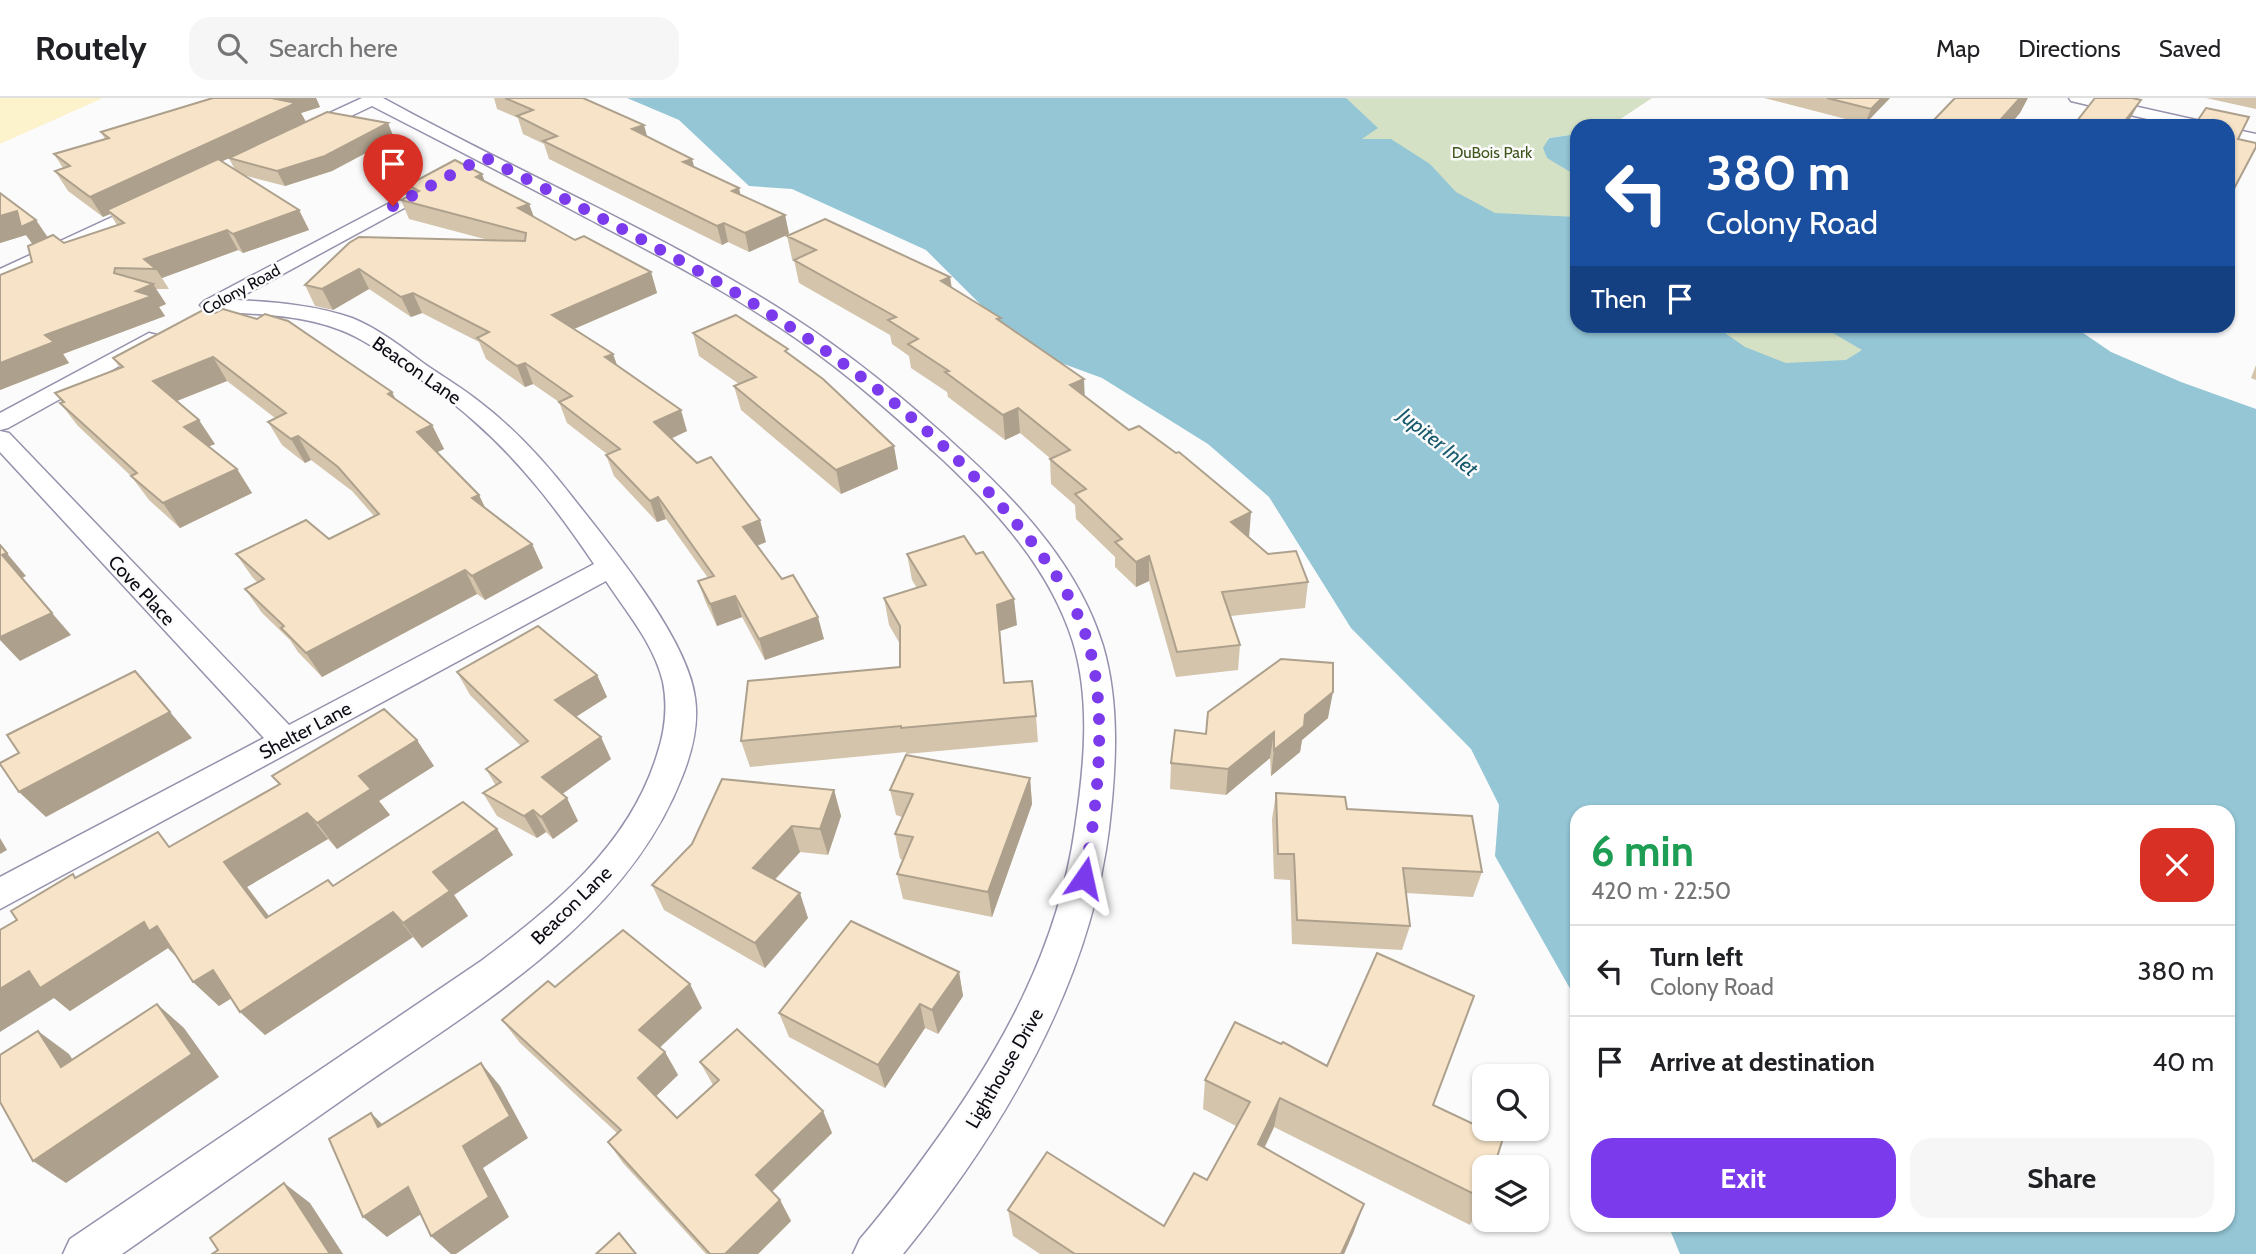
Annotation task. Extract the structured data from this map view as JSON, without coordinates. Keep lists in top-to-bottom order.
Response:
{
  "streets": {
    "street": [
      "Colony Road",
      "Beacon Lane",
      "Cove Place",
      "Shelter Lane",
      "Lighthouse Drive"
    ]
  },
  "crossings": [
    ["Colony Road", "Beacon Lane"],
    ["Colony Road", "Lighthouse Drive"],
    ["Beacon Lane", "Shelter Lane"],
    ["Cove Place", "Shelter Lane"]
  ],
  "water": ["Jupiter Inlet"],
  "parks": ["DuBois Park"],
  "page": {
    "header": "Routely",
    "search": "Search here",
    "nav": ["Map", "Directions", "Saved"],
    "turn": ["380 m", "Colony Road"],
    "then": "Then",
    "heading": ["6 min", "420 m · 22:50"],
    "list": [
      {
        "name": "Turn left",
        "note": "Colony Road",
        "value": "380 m"
      },
      {
        "name": "Arrive at destination",
        "value": "40 m"
      }
    ],
    "buttons": ["Exit", "Share"]
  }
}
